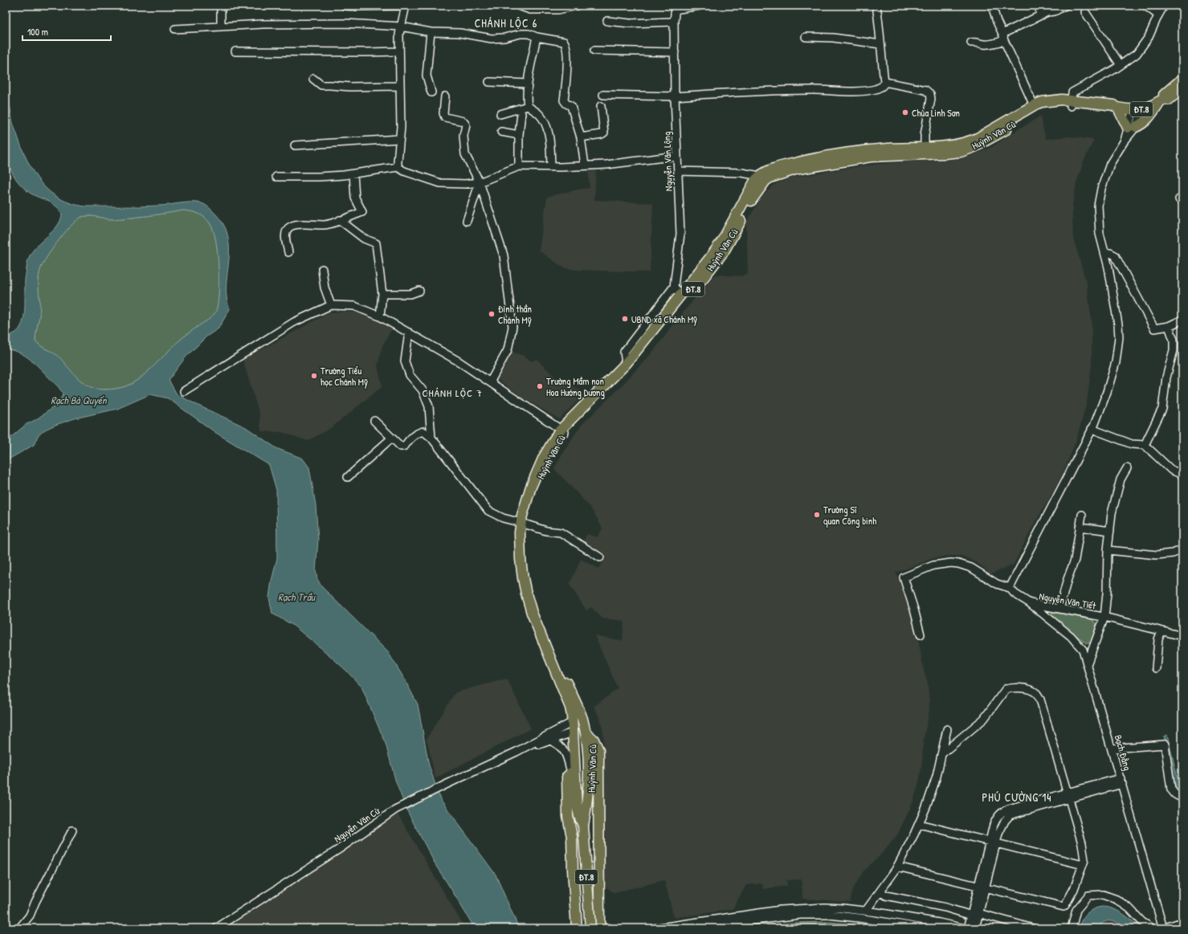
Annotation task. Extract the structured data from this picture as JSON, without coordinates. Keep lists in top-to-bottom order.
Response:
{
  "streets": {
    "main road": ["ĐT.8", "Huỳnh Văn Cù"],
    "street": [
      "Nguyễn Văn Lộng",
      "Nguyễn Văn Tiết",
      "Bạch Đằng",
      "Nguyễn Văn Cừ"
    ]
  },
  "crossings": [
    ["ĐT.8", "Huỳnh Văn Cù"],
    ["Huỳnh Văn Cù", "Nguyễn Văn Cừ"],
    ["Nguyễn Văn Tiết", "Bạch Đằng"]
  ],
  "districts": ["CHÁNH LỘC 6", "CHÁNH LỘC 7", "PHÚ CƯỜNG 14"],
  "water": ["Rạch Bà Quyến", "Rạch Trầu"],
  "places": [
    "Chùa Linh Sơn",
    "Đình thần Chánh Mỹ",
    "UBND xã Chánh Mỹ",
    "Trường Tiểu học Chánh Mỹ",
    "Trường Mầm non Hoa Hướng Dương",
    "Trường Sĩ quan Công binh"
  ],
  "scale_bar": "100 m"
}
